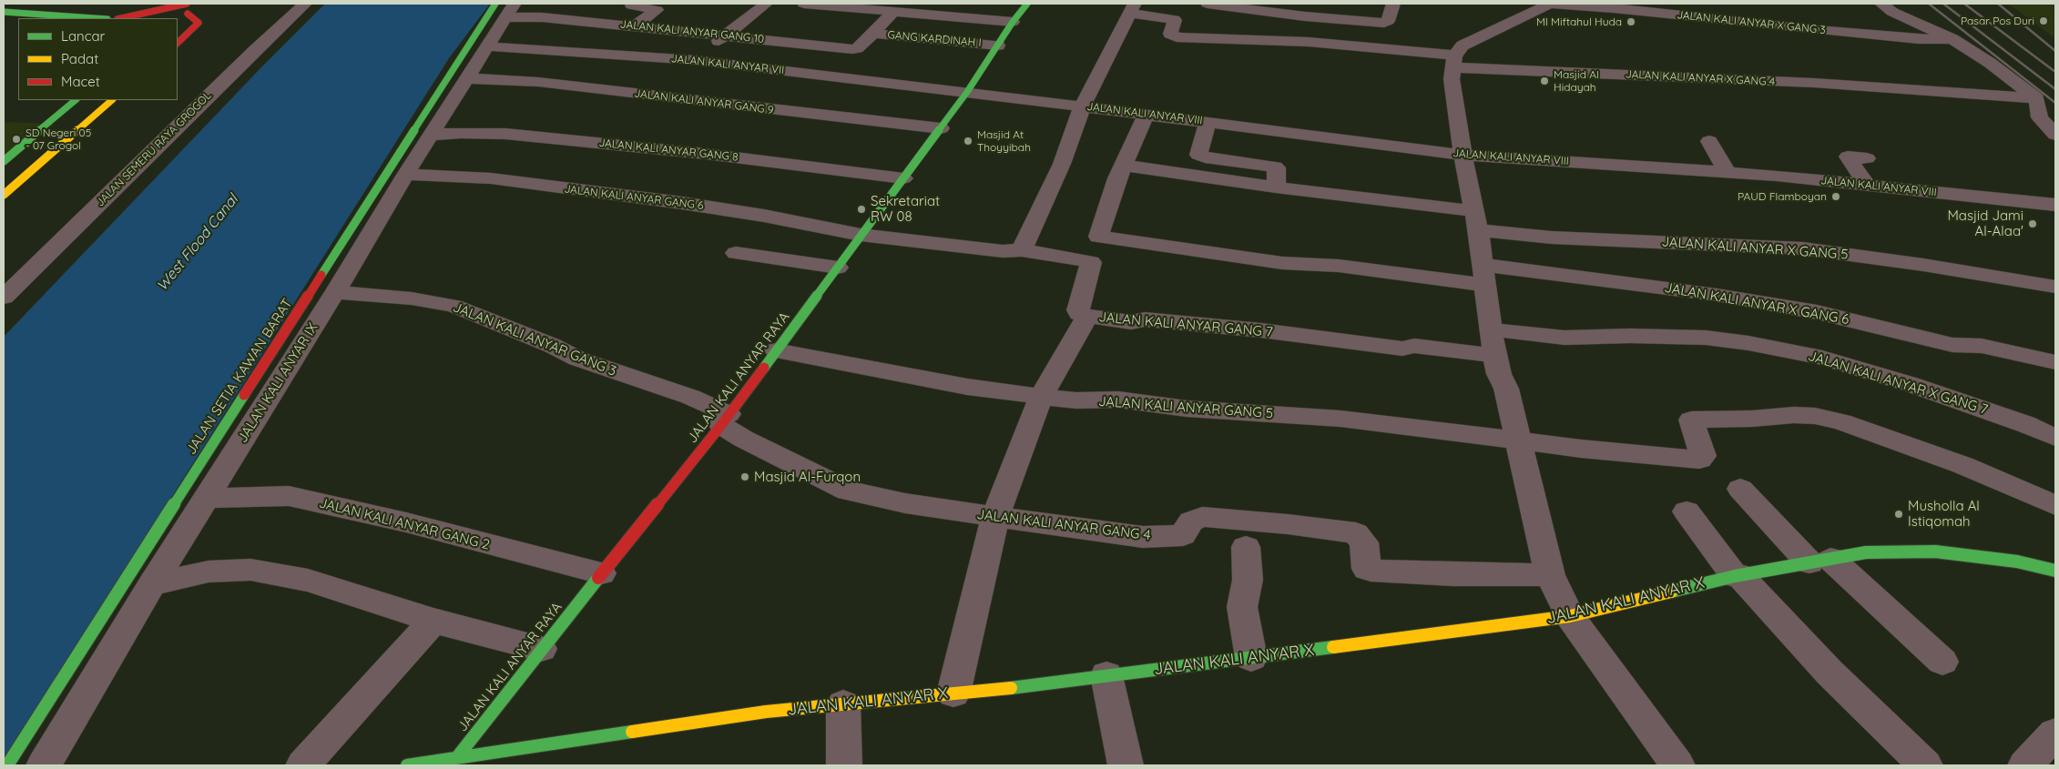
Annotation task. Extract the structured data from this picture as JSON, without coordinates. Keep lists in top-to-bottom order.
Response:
{
  "streets": {
    "street": [
      "JALAN KALI ANYAR X GANG 3",
      "JALAN KALI ANYAR GANG 10",
      "GANG KARDINAH I",
      "JALAN KALI ANYAR VII",
      "JALAN KALI ANYAR X GANG 4",
      "JALAN KALI ANYAR GANG 9",
      "JALAN KALI ANYAR VIII",
      "JALAN SEMERU RAYA GROGOL",
      "JALAN KALI ANYAR GANG 8",
      "JALAN KALI ANYAR GANG 6",
      "JALAN KALI ANYAR X GANG 5",
      "JALAN KALI ANYAR X GANG 6",
      "JALAN KALI ANYAR GANG 7",
      "JALAN KALI ANYAR GANG 3",
      "JALAN SETIA KAWAN BARAT",
      "JALAN KALI ANYAR RAYA",
      "JALAN KALI ANYAR IX",
      "JALAN KALI ANYAR X GANG 7",
      "JALAN KALI ANYAR GANG 5",
      "JALAN KALI ANYAR GANG 2",
      "JALAN KALI ANYAR GANG 4",
      "JALAN KALI ANYAR X"
    ]
  },
  "crossings": [
    ["JALAN KALI ANYAR X GANG 3", "JALAN KALI ANYAR X GANG 4"],
    ["JALAN KALI ANYAR GANG 10", "GANG KARDINAH I"],
    ["JALAN KALI ANYAR GANG 10", "JALAN SETIA KAWAN BARAT"],
    ["JALAN KALI ANYAR GANG 10", "JALAN KALI ANYAR IX"],
    ["GANG KARDINAH I", "JALAN KALI ANYAR RAYA"],
    ["JALAN KALI ANYAR VII", "JALAN KALI ANYAR VIII"],
    ["JALAN KALI ANYAR VII", "JALAN KALI ANYAR RAYA"],
    ["JALAN KALI ANYAR VII", "JALAN KALI ANYAR IX"],
    ["JALAN KALI ANYAR GANG 9", "JALAN KALI ANYAR RAYA"],
    ["JALAN KALI ANYAR GANG 9", "JALAN KALI ANYAR IX"],
    ["JALAN KALI ANYAR VIII", "JALAN KALI ANYAR RAYA"],
    ["JALAN KALI ANYAR GANG 8", "JALAN KALI ANYAR RAYA"],
    ["JALAN KALI ANYAR GANG 8", "JALAN KALI ANYAR IX"],
    ["JALAN KALI ANYAR GANG 6", "JALAN KALI ANYAR RAYA"],
    ["JALAN KALI ANYAR GANG 6", "JALAN KALI ANYAR IX"],
    ["JALAN KALI ANYAR GANG 3", "JALAN KALI ANYAR RAYA"],
    ["JALAN KALI ANYAR GANG 3", "JALAN KALI ANYAR IX"],
    ["JALAN KALI ANYAR GANG 3", "JALAN KALI ANYAR GANG 4"],
    ["JALAN SETIA KAWAN BARAT", "JALAN KALI ANYAR IX"],
    ["JALAN KALI ANYAR RAYA", "JALAN KALI ANYAR GANG 5"],
    ["JALAN KALI ANYAR RAYA", "JALAN KALI ANYAR GANG 2"],
    ["JALAN KALI ANYAR RAYA", "JALAN KALI ANYAR GANG 4"],
    ["JALAN KALI ANYAR RAYA", "JALAN KALI ANYAR X"],
    ["JALAN KALI ANYAR IX", "JALAN KALI ANYAR GANG 2"]
  ],
  "water": ["West Flood Canal"],
  "places": [
    "Pasar Pos Duri",
    "MI Miftahul Huda",
    "Masjid Al Hidayah",
    "SD Negeri 05 - 07 Grogol",
    "Masjid At Thoyyibah",
    "PAUD Flamboyan",
    "Sekretariat RW 08",
    "Masjid Jami Al-Alaa'",
    "Masjid Al-Furqon",
    "Musholla Al Istiqomah"
  ],
  "legend": ["Lancar", "Padat", "Macet"]
}
